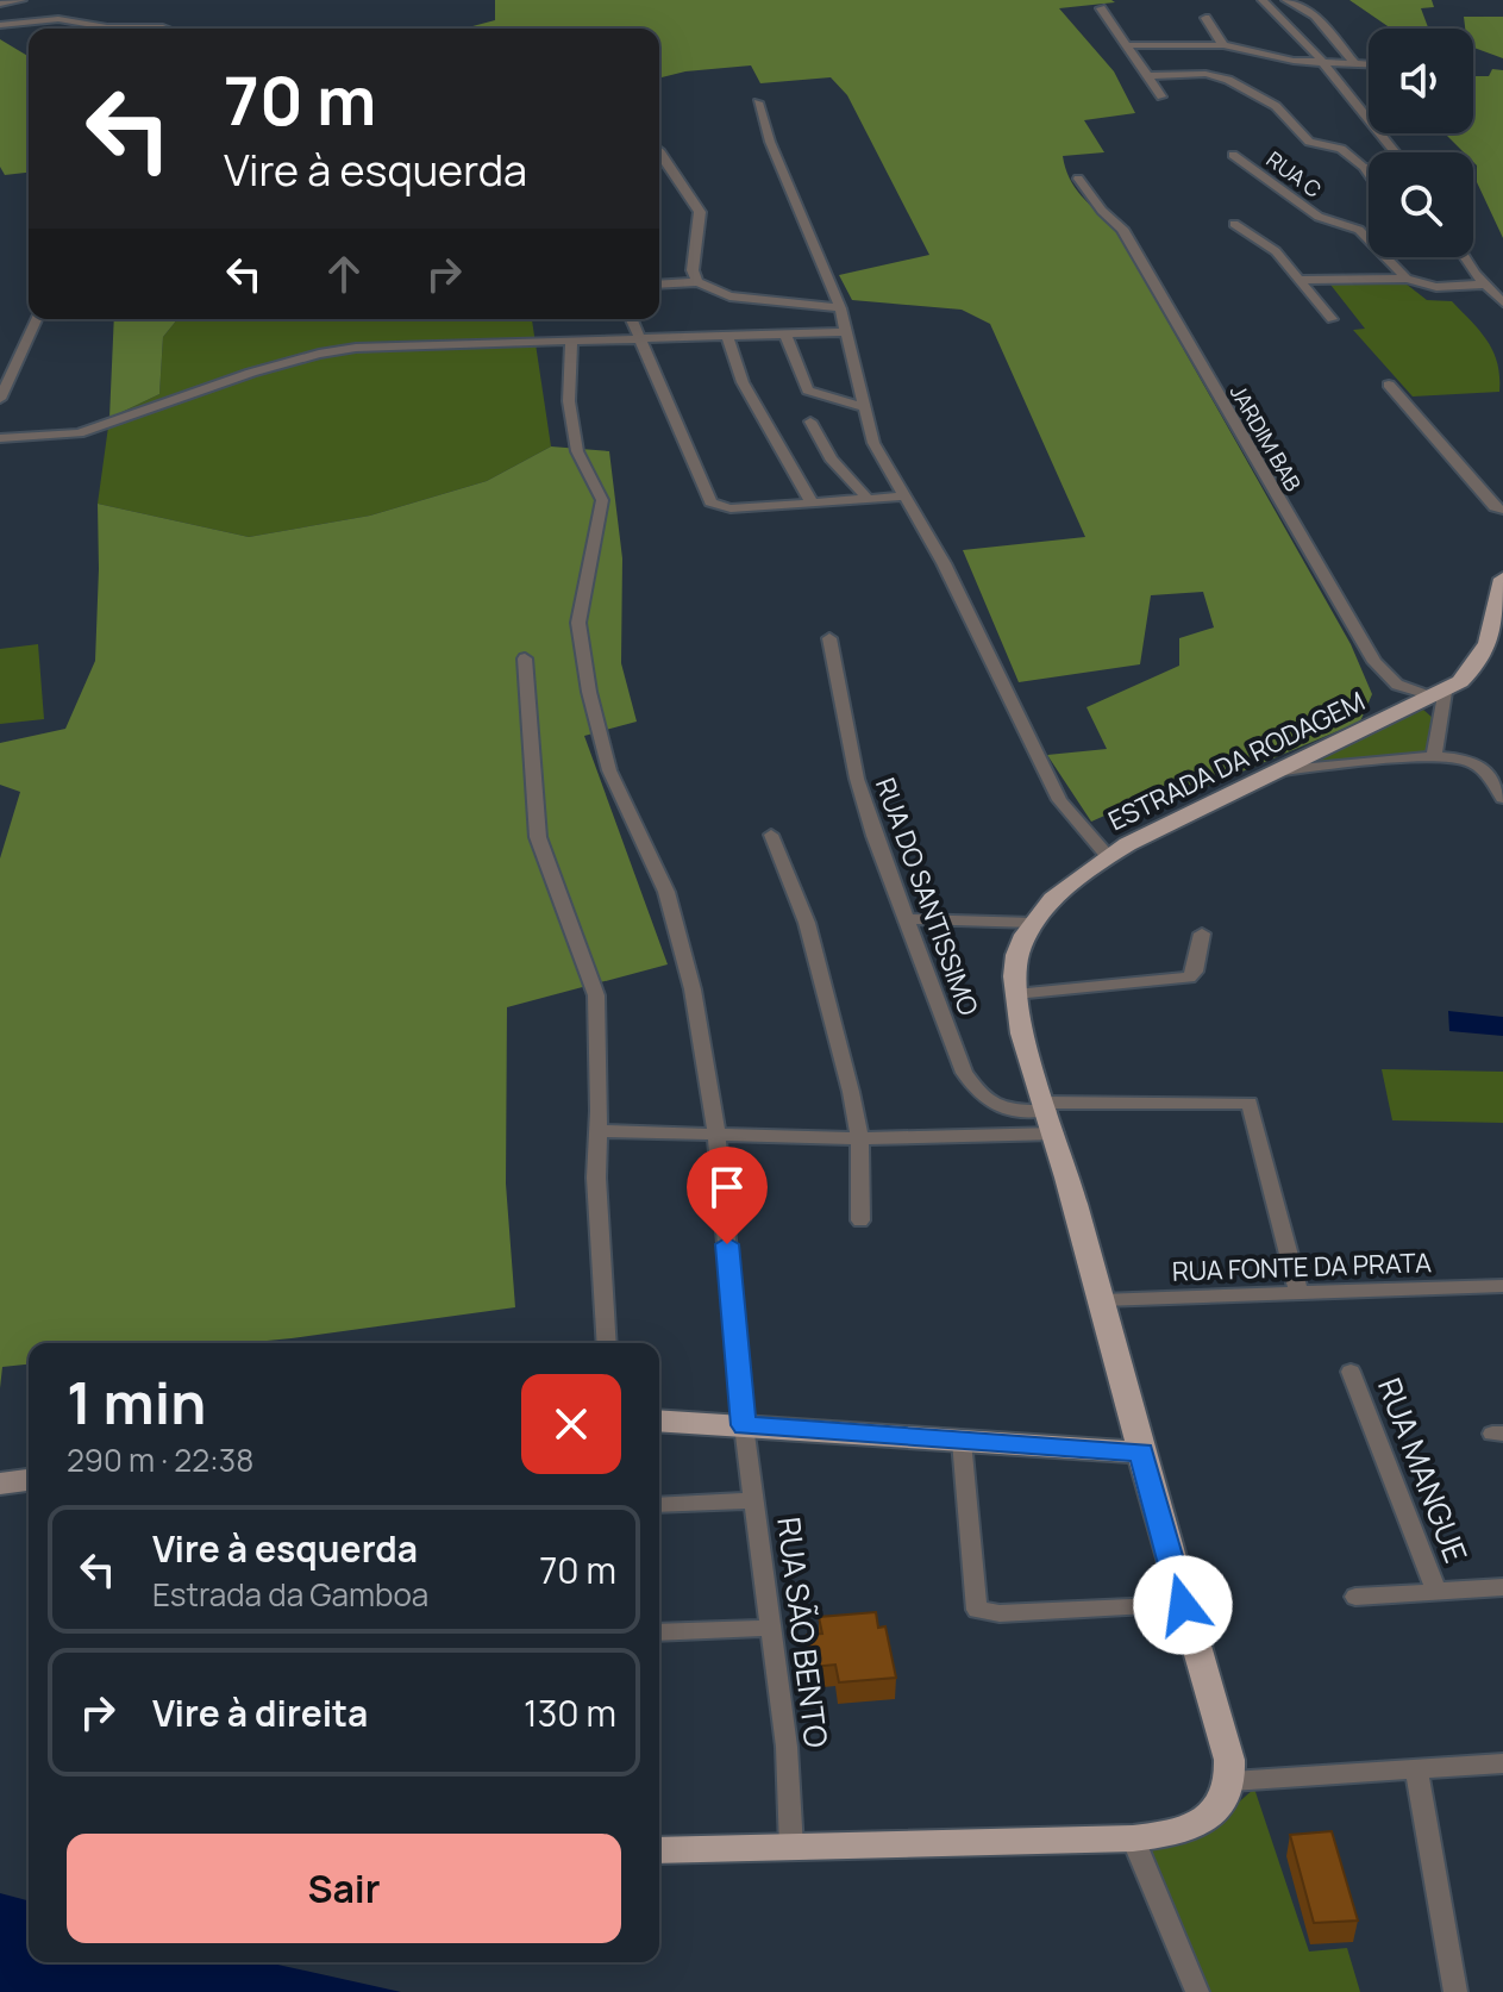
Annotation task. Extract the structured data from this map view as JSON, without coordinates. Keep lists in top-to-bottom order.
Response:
{
  "streets": {
    "main road": ["ESTRADA DA RODAGEM"],
    "street": [
      "RUA C",
      "JARDIM BAB",
      "RUA DO SANTISSIMO",
      "RUA FONTE DA PRATA",
      "RUA MANGUE",
      "RUA SÃO BENTO"
    ]
  },
  "crossings": [
    ["JARDIM BAB", "ESTRADA DA RODAGEM"],
    ["ESTRADA DA RODAGEM", "RUA DO SANTISSIMO"],
    ["ESTRADA DA RODAGEM", "RUA FONTE DA PRATA"]
  ],
  "page": {
    "turn": ["70 m", "Vire à esquerda"],
    "heading": ["1 min", "290 m · 22:38"],
    "list": [
      {
        "name": "Vire à esquerda",
        "note": "Estrada da Gamboa",
        "value": "70 m"
      },
      {
        "name": "Vire à direita",
        "value": "130 m"
      }
    ],
    "buttons": "Sair"
  }
}
